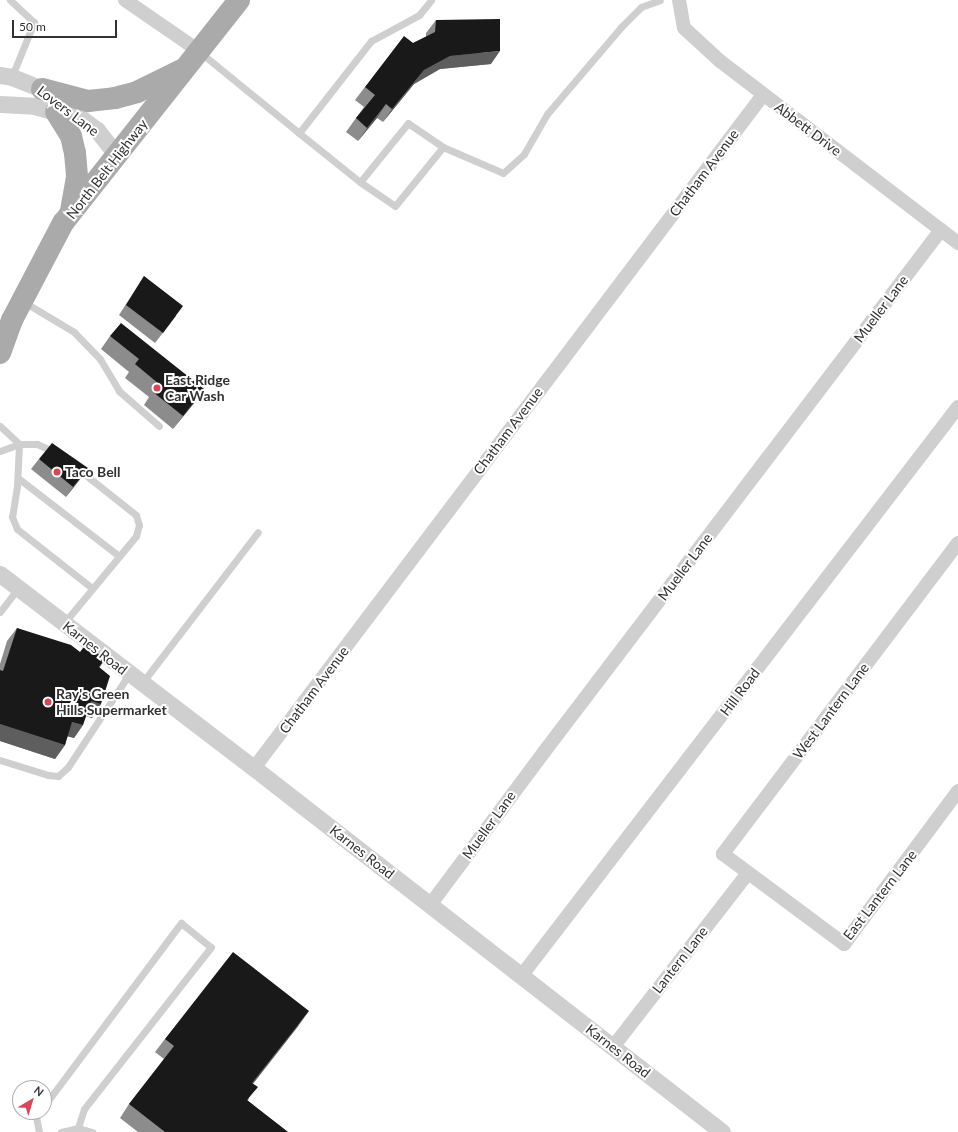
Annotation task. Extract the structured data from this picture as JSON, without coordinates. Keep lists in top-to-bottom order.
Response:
{
  "streets": {
    "main road": ["North Belt Highway"],
    "street": [
      "Lovers Lane",
      "Abbett Drive",
      "Chatham Avenue",
      "Mueller Lane",
      "Karnes Road",
      "Hill Road",
      "West Lantern Lane",
      "East Lantern Lane",
      "Lantern Lane"
    ]
  },
  "crossings": [
    ["Lovers Lane", "North Belt Highway"],
    ["Abbett Drive", "Chatham Avenue"],
    ["Abbett Drive", "Mueller Lane"],
    ["Chatham Avenue", "Karnes Road"],
    ["Mueller Lane", "Karnes Road"],
    ["Karnes Road", "Hill Road"],
    ["Karnes Road", "Lantern Lane"],
    ["West Lantern Lane", "East Lantern Lane"],
    ["West Lantern Lane", "Lantern Lane"],
    ["East Lantern Lane", "Lantern Lane"]
  ],
  "places": ["East Ridge Car Wash", "Taco Bell", "Ray's Green Hills Supermarket"],
  "scale_bar": "50 m",
  "north": "top right"
}
